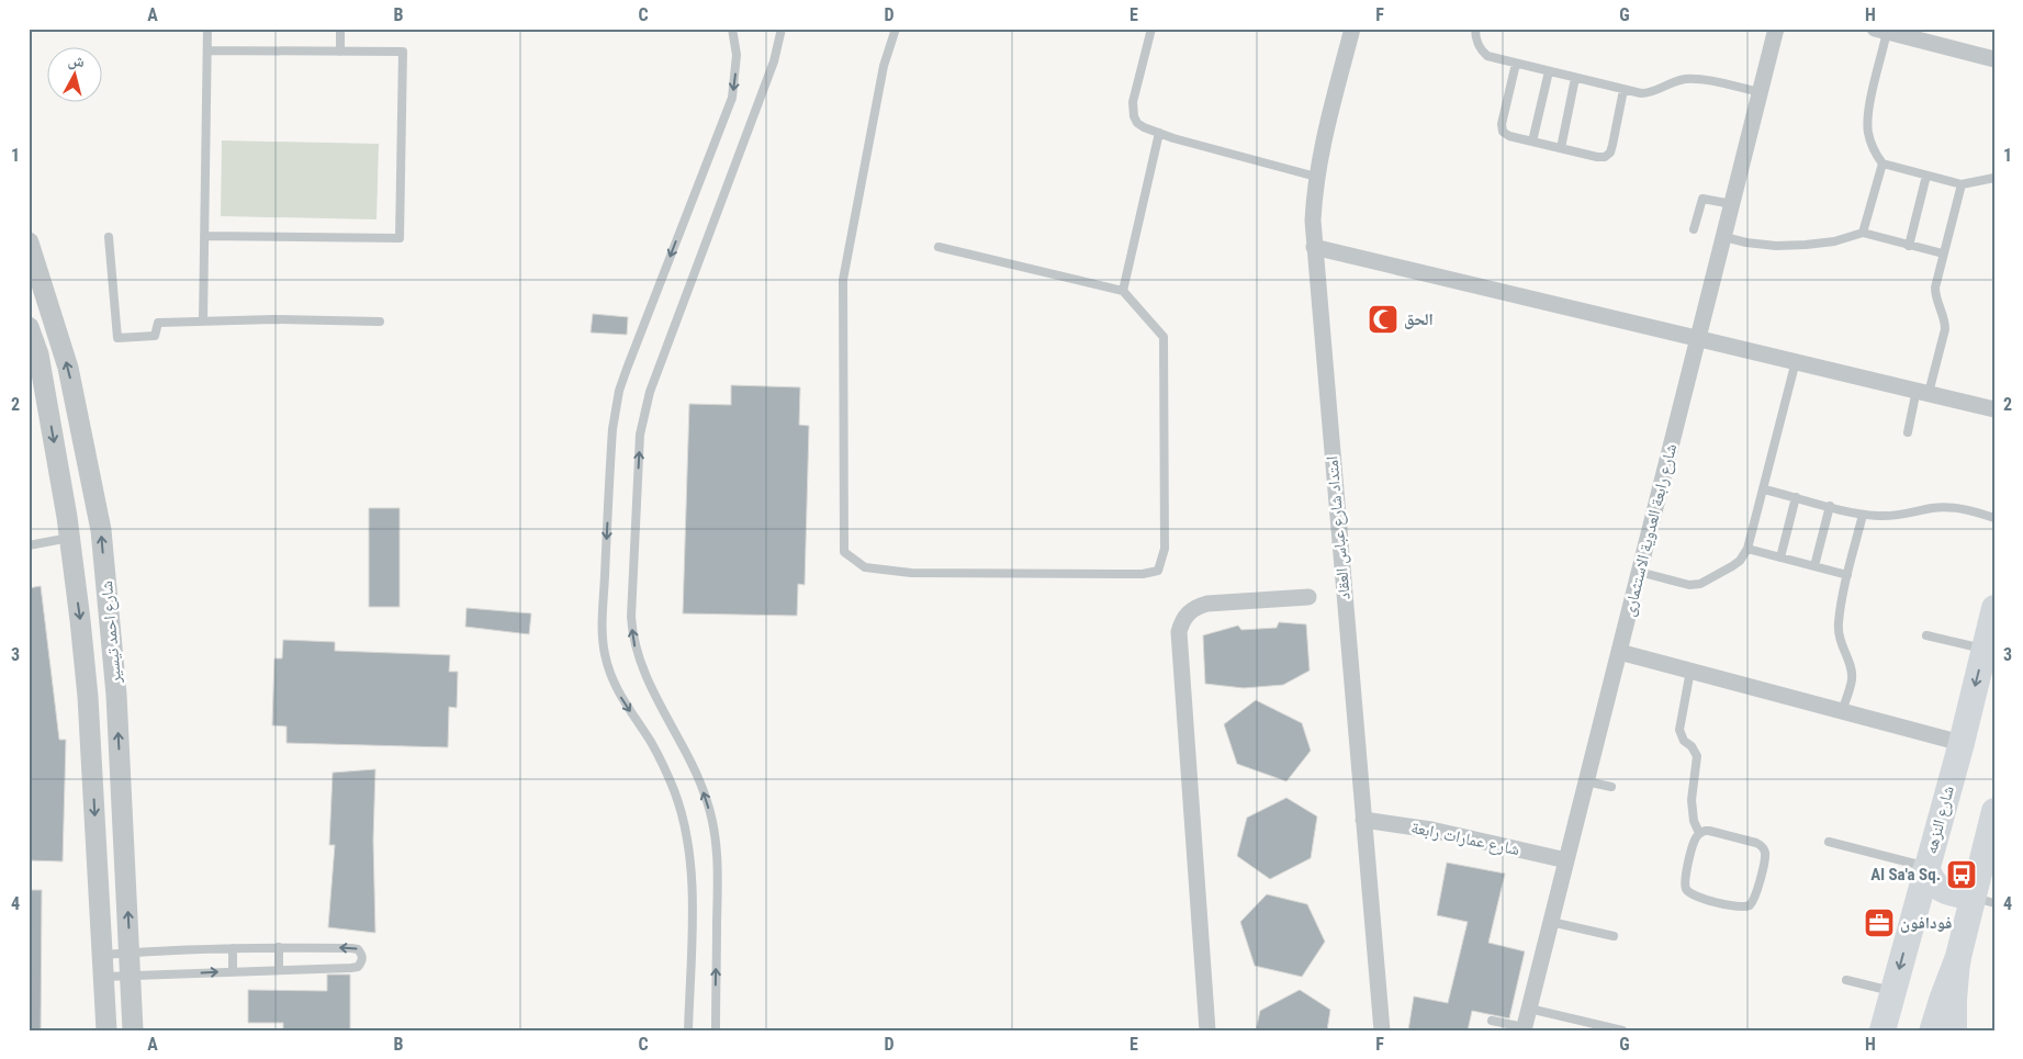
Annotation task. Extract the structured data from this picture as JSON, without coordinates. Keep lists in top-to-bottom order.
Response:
{
  "streets": {
    "main road": ["شارع النزهه"],
    "street": [
      "امتداد شارع عباس العقاد",
      "شارع رابعة العدوية الاستثمارى",
      "شارع احمد تيسير",
      "شارع عمارات رابعة"
    ]
  },
  "crossings": [
    ["امتداد شارع عباس العقاد", "شارع عمارات رابعة"],
    ["شارع رابعة العدوية الاستثمارى", "شارع عمارات رابعة"]
  ],
  "places": {
    "mosque": ["الحق"],
    "bus stop": ["Al Sa'a Sq."],
    "office": ["فودافون"]
  },
  "north": "top",
  "grid": {
    "columns": [
      "A",
      "B",
      "C",
      "D",
      "E",
      "F",
      "G",
      "H"
    ],
    "rows": [
      "1",
      "2",
      "3",
      "4"
    ]
  }
}
